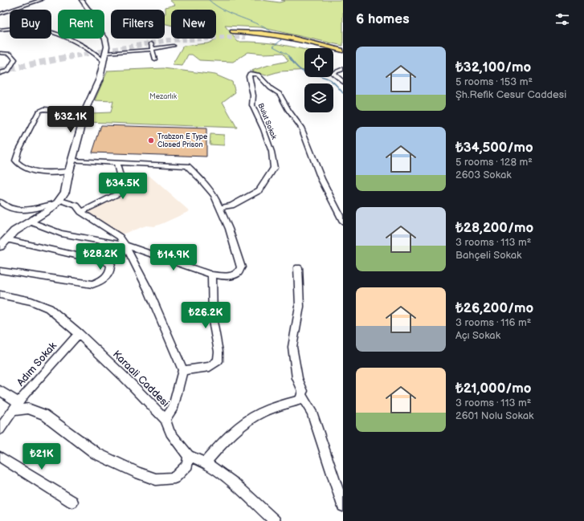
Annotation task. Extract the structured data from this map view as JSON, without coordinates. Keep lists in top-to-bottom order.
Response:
{
  "streets": {
    "street": ["Bulut Sokak", "Adım Sokak", "Karaali Caddesi"]
  },
  "crossings": [
    ["Adım Sokak", "Karaali Caddesi"]
  ],
  "parks": ["Mezarlık"],
  "places": ["Trabzon E Type Closed Prison"],
  "page": {
    "heading": "6 homes",
    "chip": [
      "Buy",
      "Rent",
      "Filters",
      "New"
    ],
    "list": [
      {
        "name": "₺32,100/mo",
        "note": "5 rooms · 153 m² · Şh.Refik Cesur Caddesi"
      },
      {
        "name": "₺34,500/mo",
        "note": "5 rooms · 128 m² · 2603 Sokak"
      },
      {
        "name": "₺28,200/mo",
        "note": "3 rooms · 113 m² · Bahçeli Sokak"
      },
      {
        "name": "₺26,200/mo",
        "note": "3 rooms · 116 m² · Açı Sokak"
      },
      {
        "name": "₺21,000/mo",
        "note": "3 rooms · 113 m² · 2601 Nolu Sokak"
      }
    ],
    "price": [
      "₺32.1K",
      "₺34.5K",
      "₺28.2K",
      "₺14.9K",
      "₺26.2K",
      "₺21K"
    ]
  }
}
